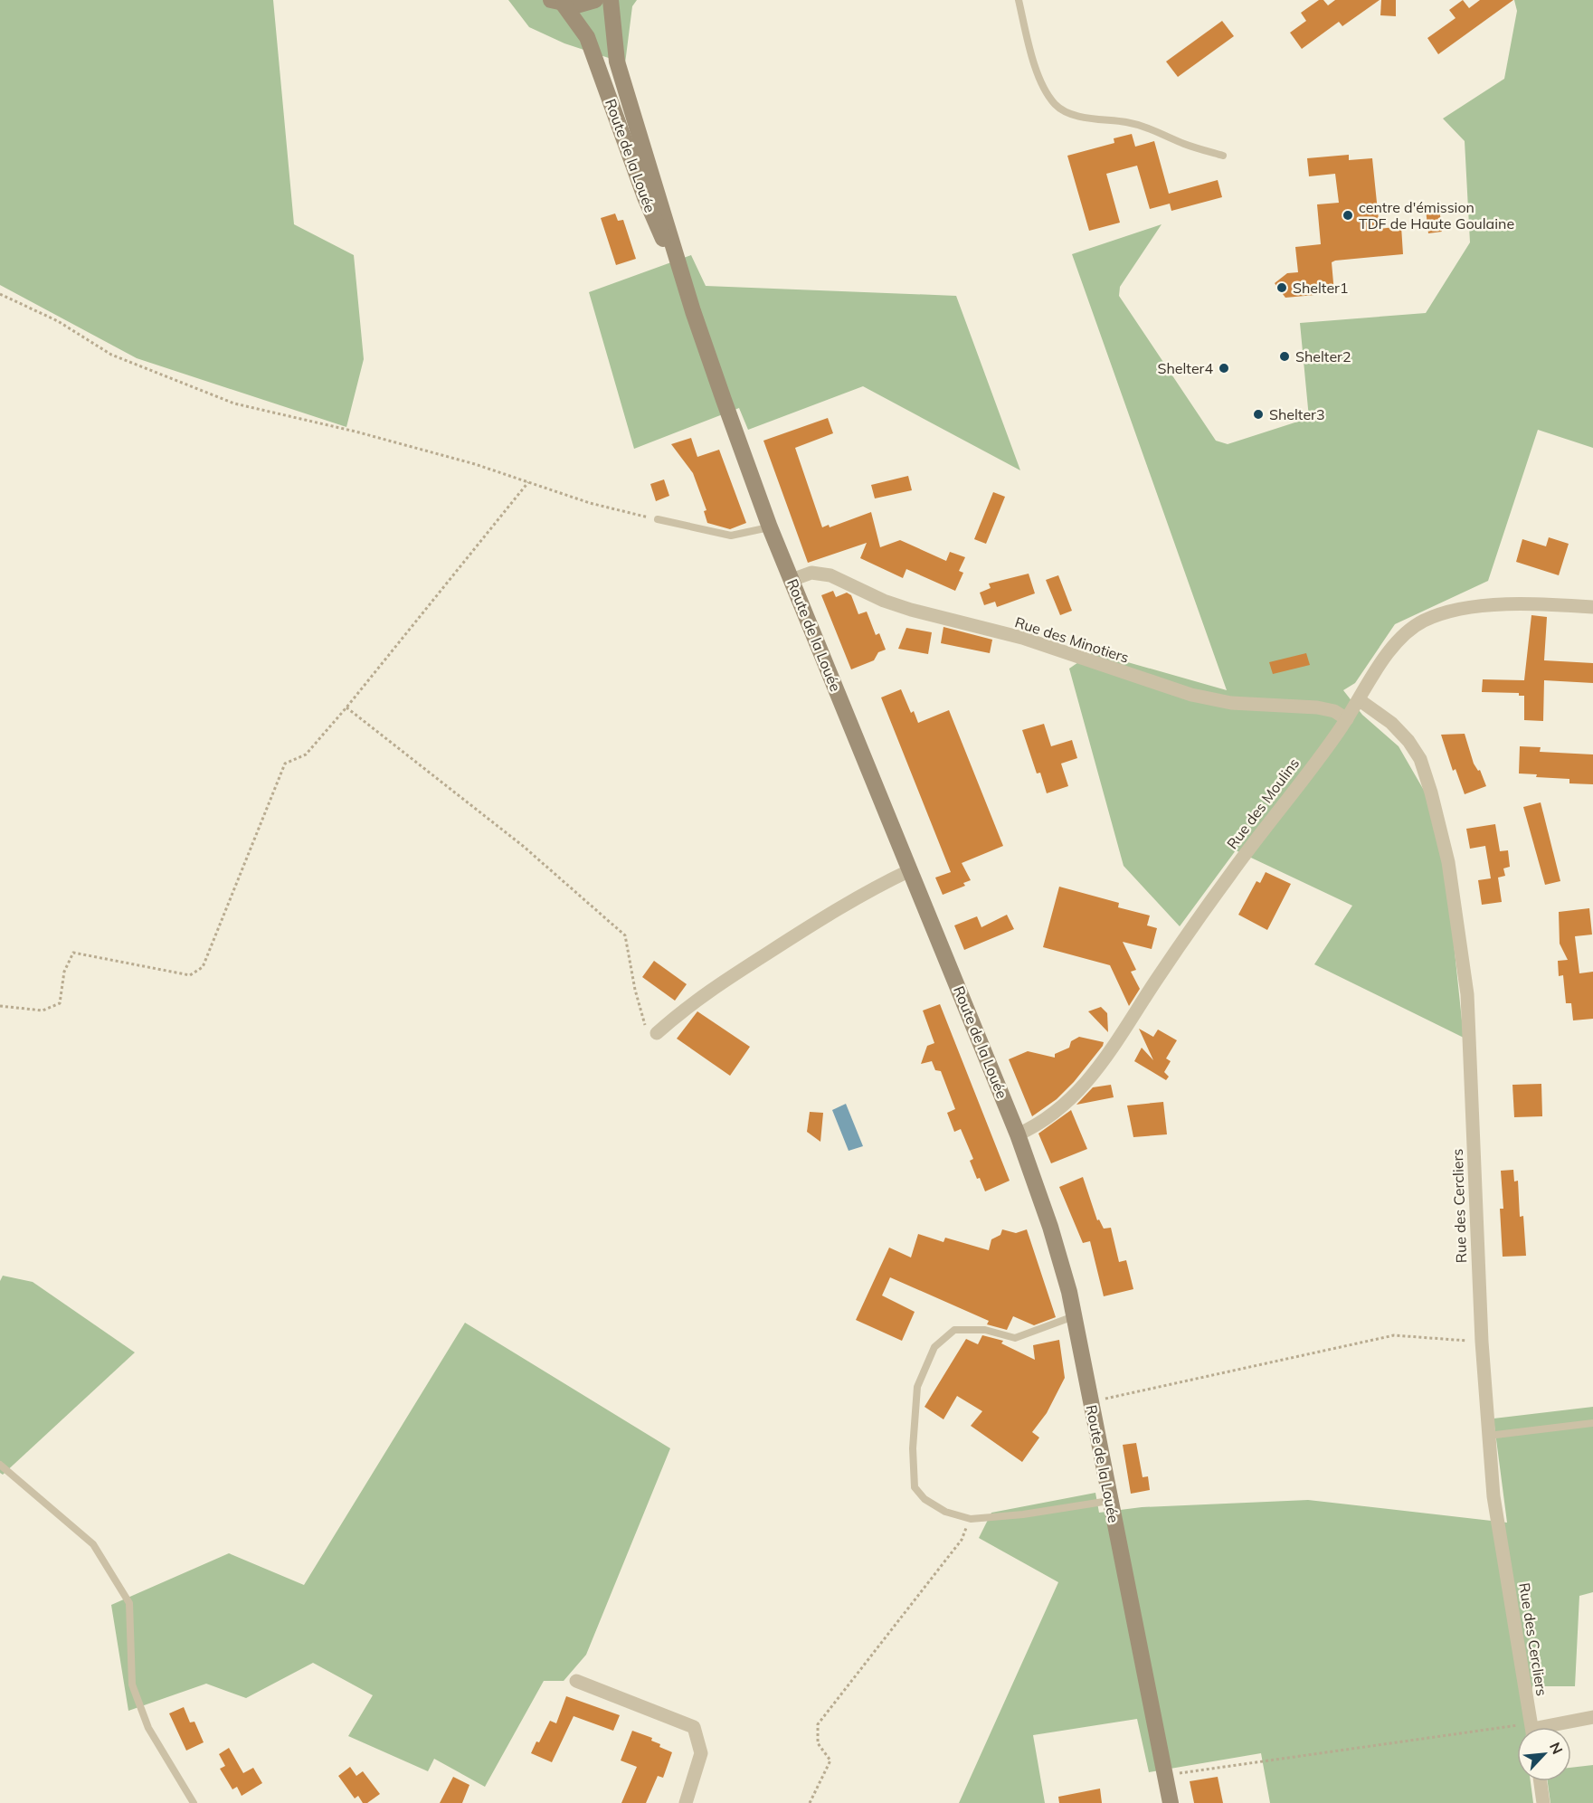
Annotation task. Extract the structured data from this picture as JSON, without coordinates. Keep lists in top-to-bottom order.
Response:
{
  "streets": {
    "main road": ["Route de la Louée"],
    "street": ["Rue des Minotiers", "Rue des Moulins", "Rue des Cercliers"]
  },
  "crossings": [
    ["Route de la Louée", "Rue des Minotiers"],
    ["Route de la Louée", "Rue des Moulins"],
    ["Rue des Minotiers", "Rue des Moulins"],
    ["Rue des Moulins", "Rue des Cercliers"]
  ],
  "places": [
    "centre d'émission TDF de Haute Goulaine",
    "Shelter1",
    "Shelter2",
    "Shelter4",
    "Shelter3"
  ],
  "north": "top right"
}
